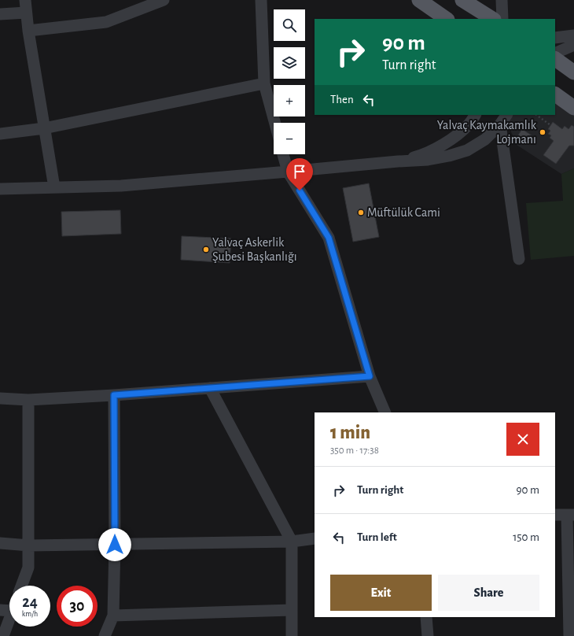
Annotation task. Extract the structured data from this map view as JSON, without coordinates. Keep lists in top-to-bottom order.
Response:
{
  "places": ["Yalvaç Kaymakamlık Lojmanı", "Müftülük Cami", "Yalvaç Askerlik Şubesi Başkanlığı"],
  "page": {
    "map_buttons": ["+", "−"],
    "turn": ["90 m", "Turn right"],
    "then": "Then",
    "heading": ["1 min", "350 m · 17:38"],
    "list": [
      {
        "name": "Turn right",
        "value": "90 m"
      },
      {
        "name": "Turn left",
        "value": "150 m"
      }
    ],
    "buttons": ["Exit", "Share"],
    "speed": "24 km/h",
    "limit": "30"
  }
}
